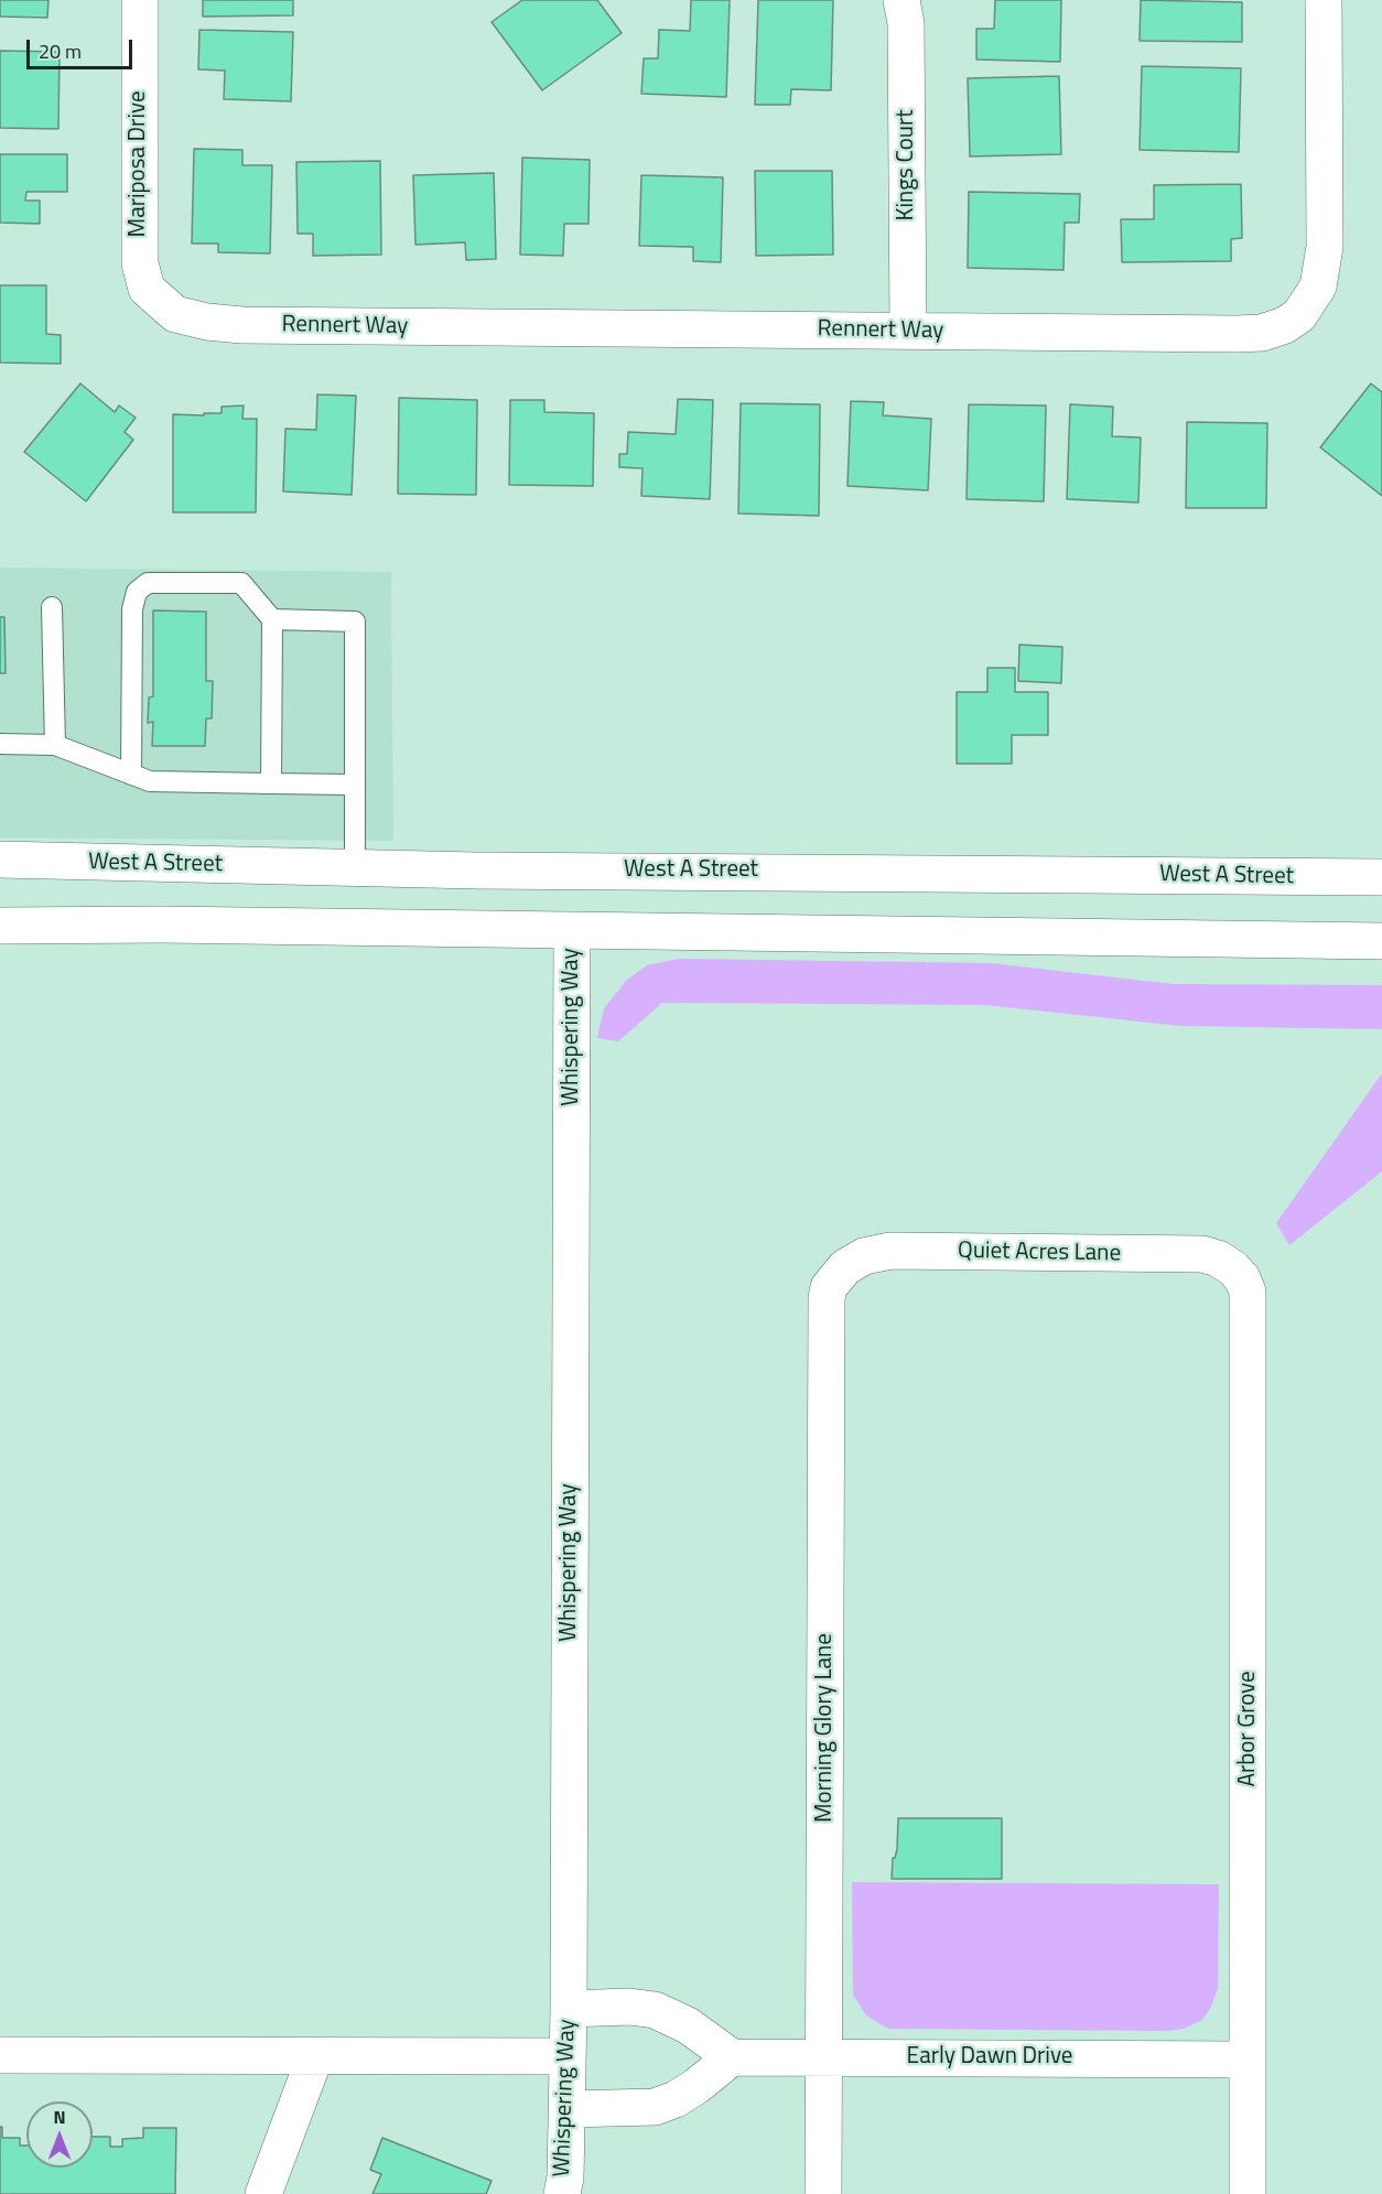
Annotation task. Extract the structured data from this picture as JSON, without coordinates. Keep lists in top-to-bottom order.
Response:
{
  "streets": {
    "street": [
      "Mariposa Drive",
      "Kings Court",
      "Rennert Way",
      "West A Street",
      "Whispering Way",
      "Quiet Acres Lane",
      "Morning Glory Lane",
      "Arbor Grove",
      "Early Dawn Drive"
    ]
  },
  "crossings": [
    ["Mariposa Drive", "Rennert Way"],
    ["Kings Court", "Rennert Way"],
    ["Quiet Acres Lane", "Morning Glory Lane"],
    ["Quiet Acres Lane", "Arbor Grove"],
    ["Morning Glory Lane", "Early Dawn Drive"],
    ["Arbor Grove", "Early Dawn Drive"]
  ],
  "scale_bar": "20 m",
  "north": "top"
}
